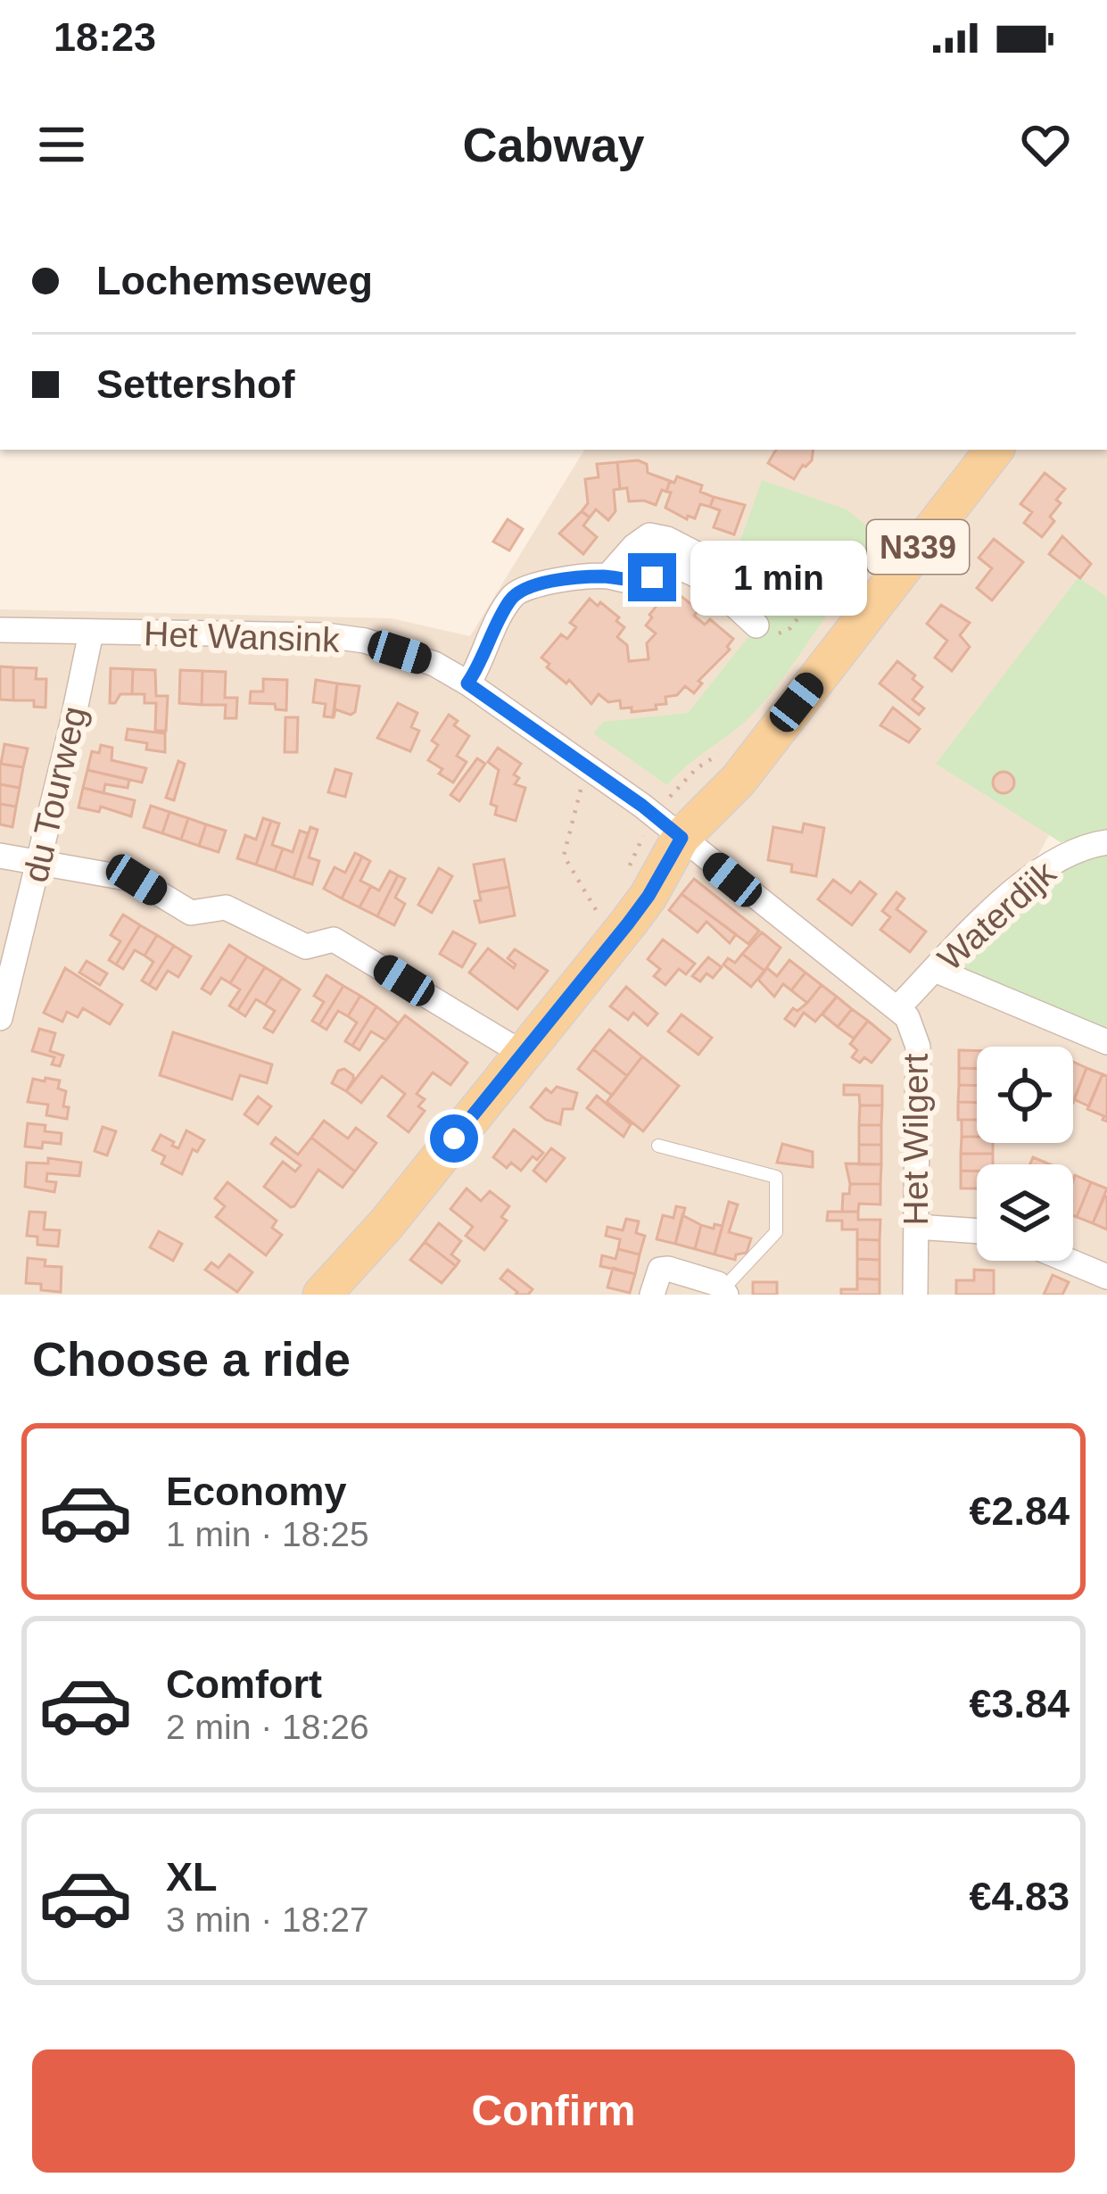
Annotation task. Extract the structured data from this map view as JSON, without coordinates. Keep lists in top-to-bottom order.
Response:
{
  "streets": {
    "main road": ["N339"],
    "street": [
      "Het Wansink",
      "du Tourweg",
      "Waterdijk",
      "Het Wilgert"
    ]
  },
  "crossings": [
    ["N339", "Het Wansink"],
    ["N339", "Het Wilgert"],
    ["Het Wansink", "du Tourweg"],
    ["Het Wansink", "Het Wilgert"],
    ["Waterdijk", "Het Wilgert"]
  ],
  "page": {
    "status": "18:23",
    "header": "Cabway",
    "banner": ["Lochemseweg", "Settershof"],
    "bubble": "1 min",
    "heading": "Choose a ride",
    "list": [
      {
        "name": "Economy",
        "note": "1 min · 18:25",
        "value": "€2.84"
      },
      {
        "name": "Comfort",
        "note": "2 min · 18:26",
        "value": "€3.84"
      },
      {
        "name": "XL",
        "note": "3 min · 18:27",
        "value": "€4.83"
      }
    ],
    "buttons": "Confirm"
  }
}
